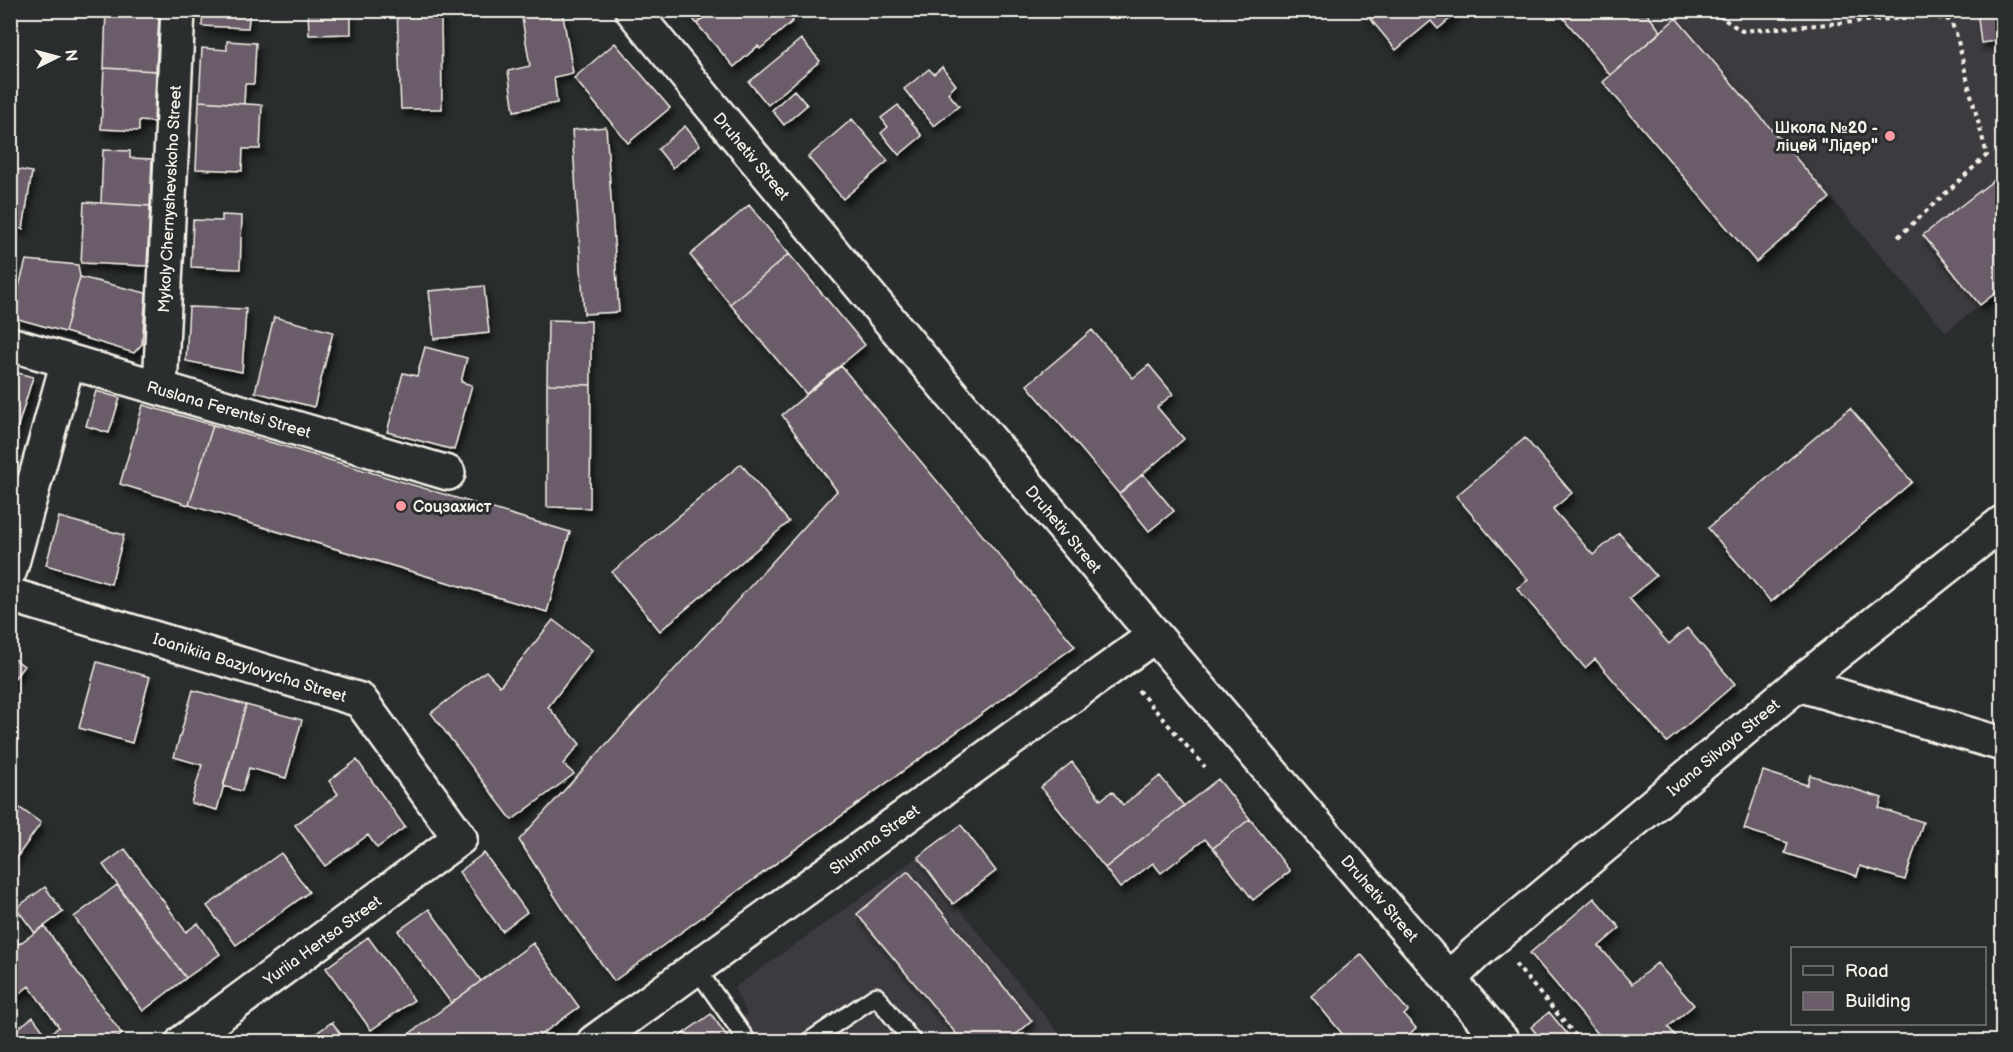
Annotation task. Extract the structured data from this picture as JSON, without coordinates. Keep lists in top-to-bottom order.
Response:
{
  "streets": {
    "street": [
      "Druhetiv Street",
      "Mykoly Chernyshevskoho Street",
      "Ruslana Ferentsi Street",
      "Ioanikiia Bazylovycha Street",
      "Ivana Silvaya Street",
      "Shumna Street",
      "Yuriia Hertsa Street"
    ]
  },
  "crossings": [
    ["Druhetiv Street", "Ivana Silvaya Street"],
    ["Druhetiv Street", "Shumna Street"],
    ["Mykoly Chernyshevskoho Street", "Ruslana Ferentsi Street"],
    ["Ioanikiia Bazylovycha Street", "Yuriia Hertsa Street"]
  ],
  "places": ["Школа №20 - ліцей \"Лідер\"", "Соцзахист"],
  "legend": ["Road", "Building"],
  "north": "right"
}
